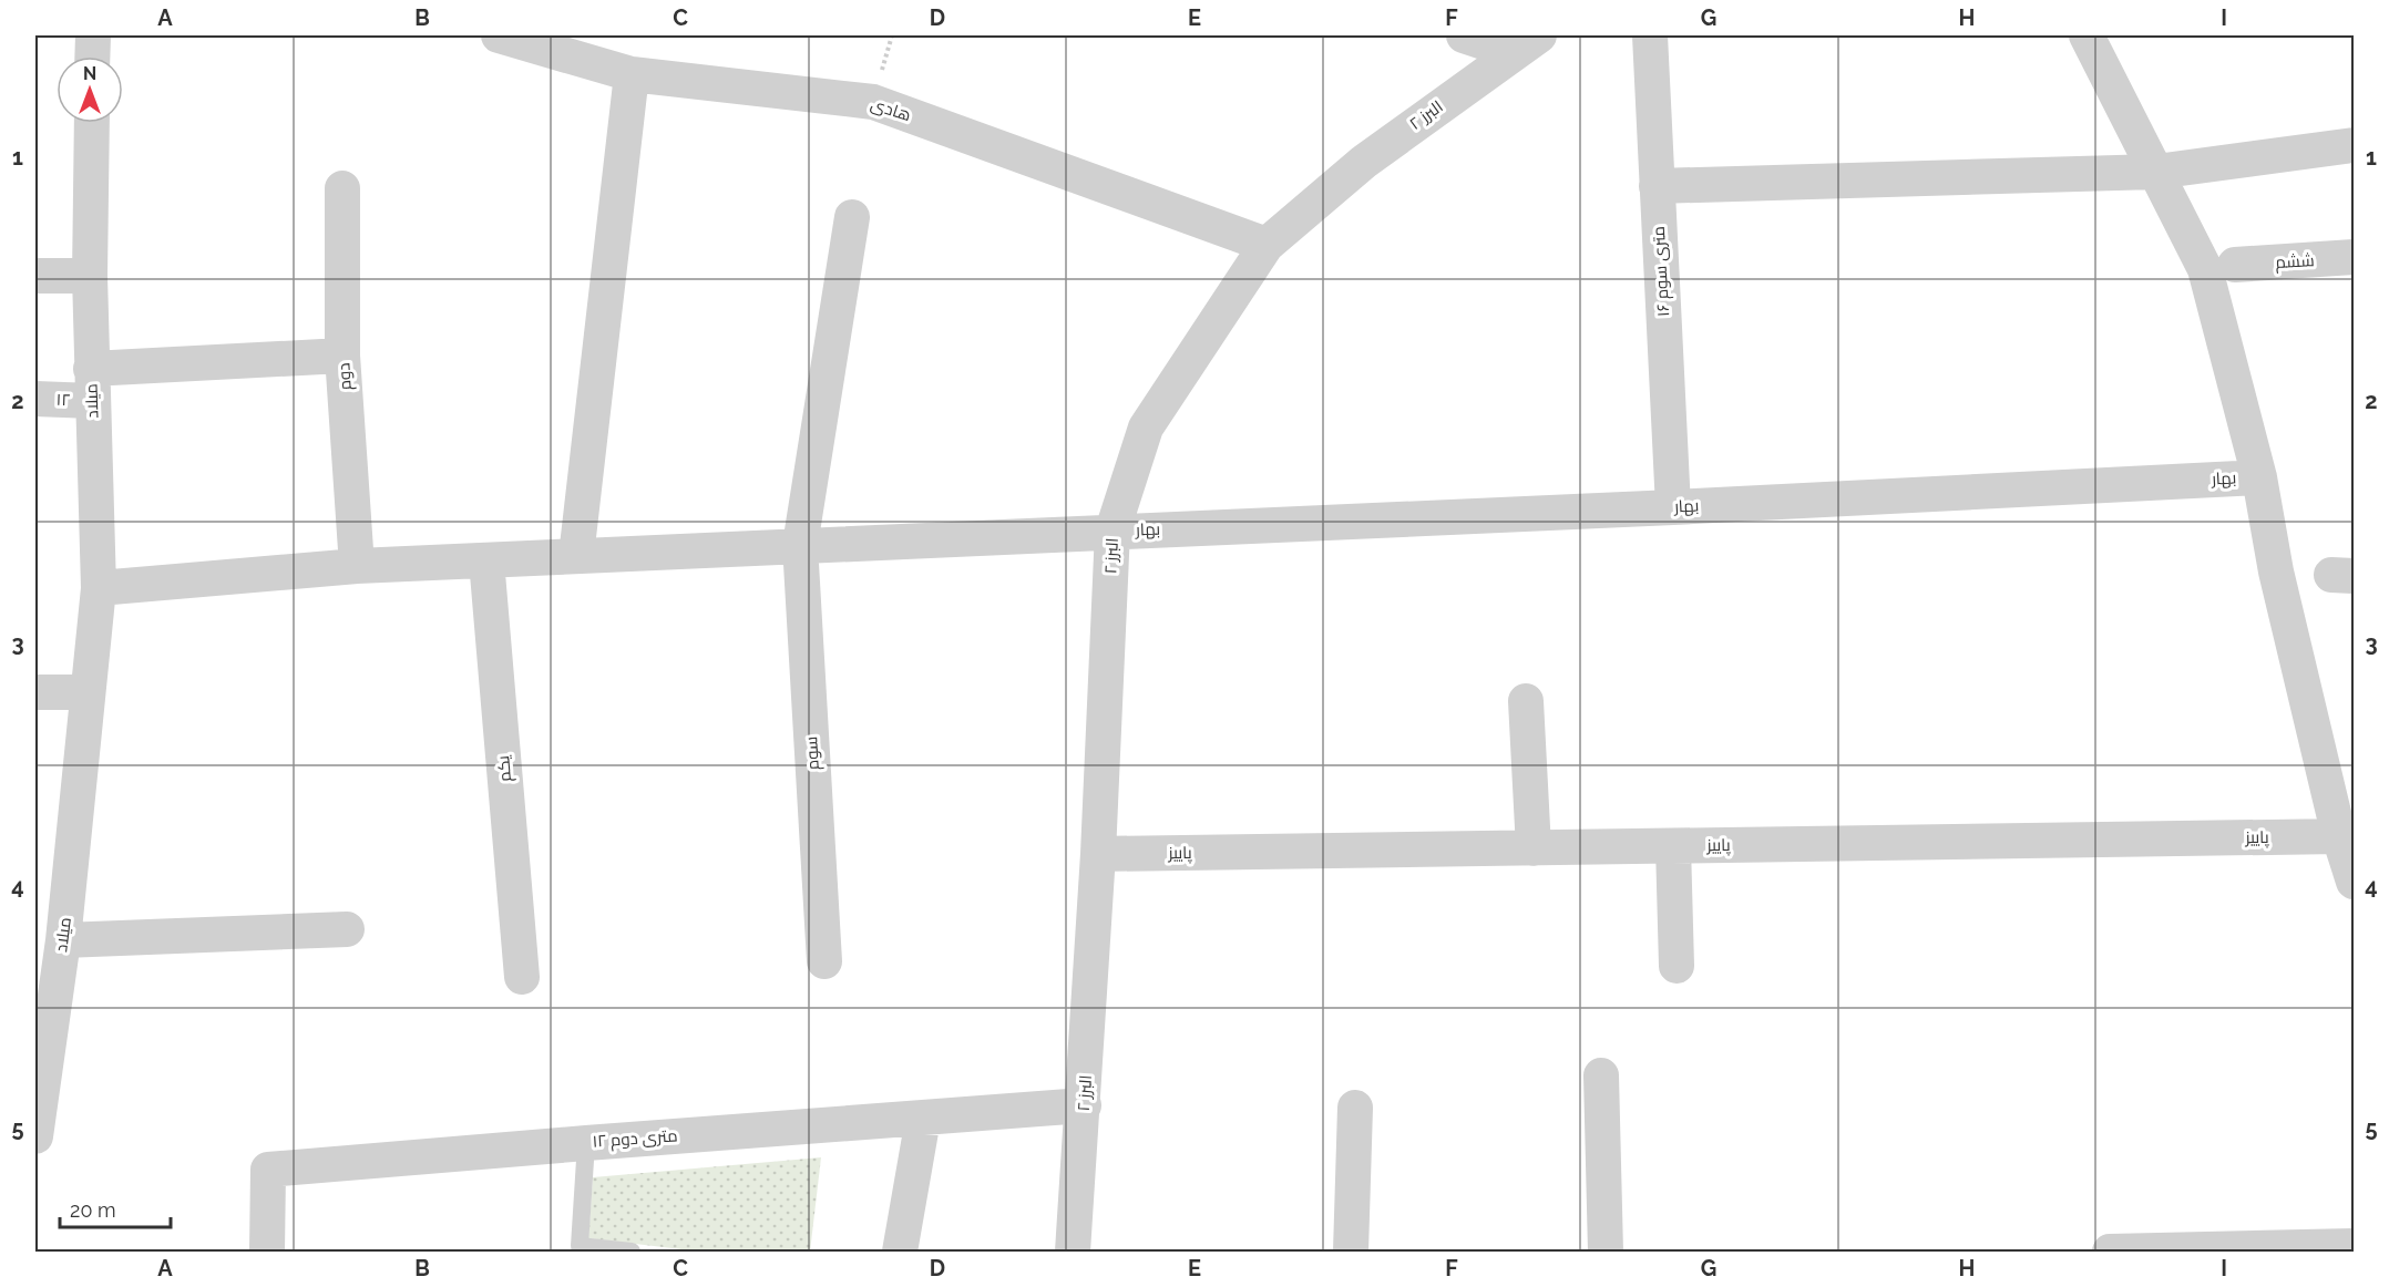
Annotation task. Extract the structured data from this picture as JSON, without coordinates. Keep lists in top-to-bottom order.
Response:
{
  "streets": {
    "street": [
      "هادی",
      "البرز ۲",
      "ششم",
      "۱۶ متری سوم",
      "دوم",
      "۱۲",
      "میلاد",
      "بهار",
      "سوم",
      "یکم",
      "پاییز",
      "۱۲ متری دوم"
    ]
  },
  "crossings": [
    ["هادی", "البرز ۲"],
    ["البرز ۲", "بهار"],
    ["البرز ۲", "پاییز"],
    ["البرز ۲", "۱۲ متری دوم"],
    ["۱۶ متری سوم", "بهار"],
    ["دوم", "۱۲"],
    ["دوم", "بهار"],
    ["۱۲", "میلاد"],
    ["میلاد", "بهار"],
    ["بهار", "سوم"],
    ["بهار", "یکم"]
  ],
  "scale_bar": "20 m",
  "north": "top",
  "grid": {
    "columns": [
      "A",
      "B",
      "C",
      "D",
      "E",
      "F",
      "G",
      "H",
      "I"
    ],
    "rows": [
      "1",
      "2",
      "3",
      "4",
      "5"
    ]
  }
}
